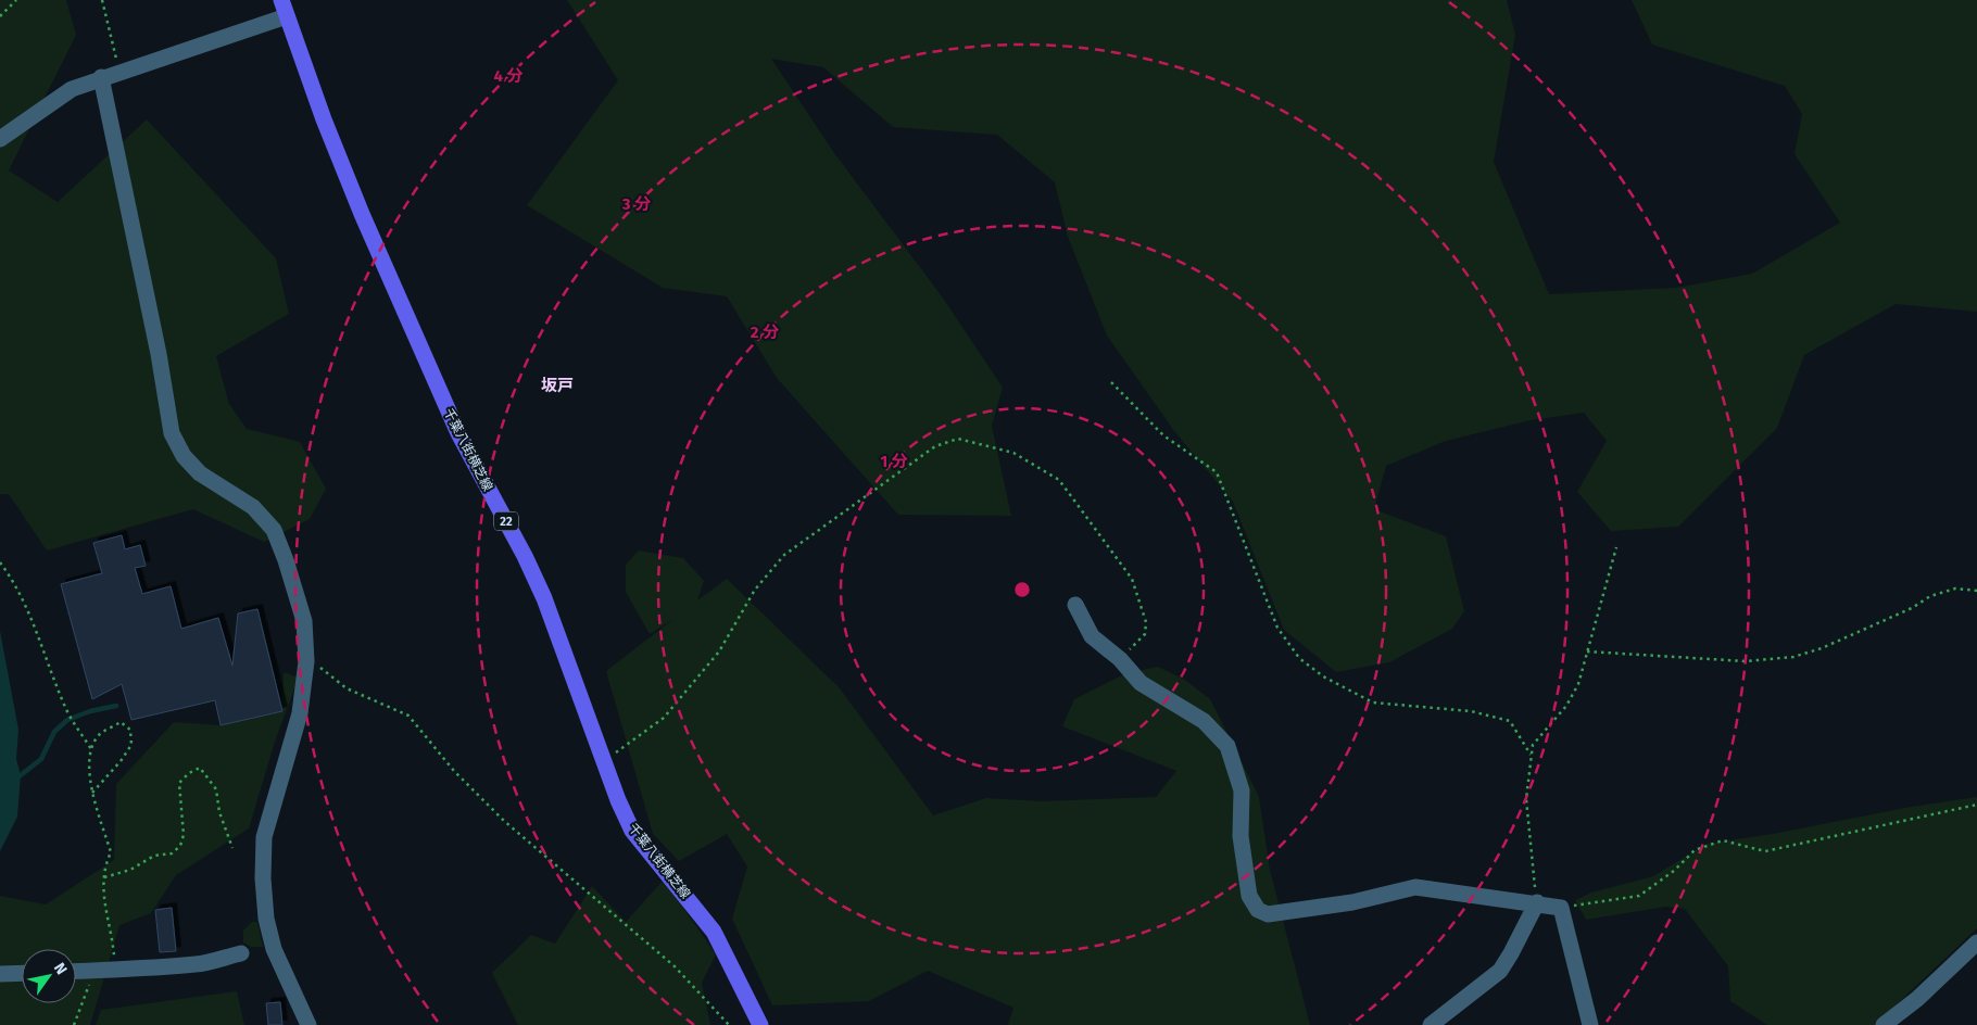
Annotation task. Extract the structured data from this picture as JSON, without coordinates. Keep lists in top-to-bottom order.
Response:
{
  "streets": {
    "main road": ["千葉八街横芝線", "22"]
  },
  "districts": ["坂戸"],
  "north": "top right",
  "rings": [
    "4 分",
    "3 分",
    "2 分",
    "1 分"
  ]
}
